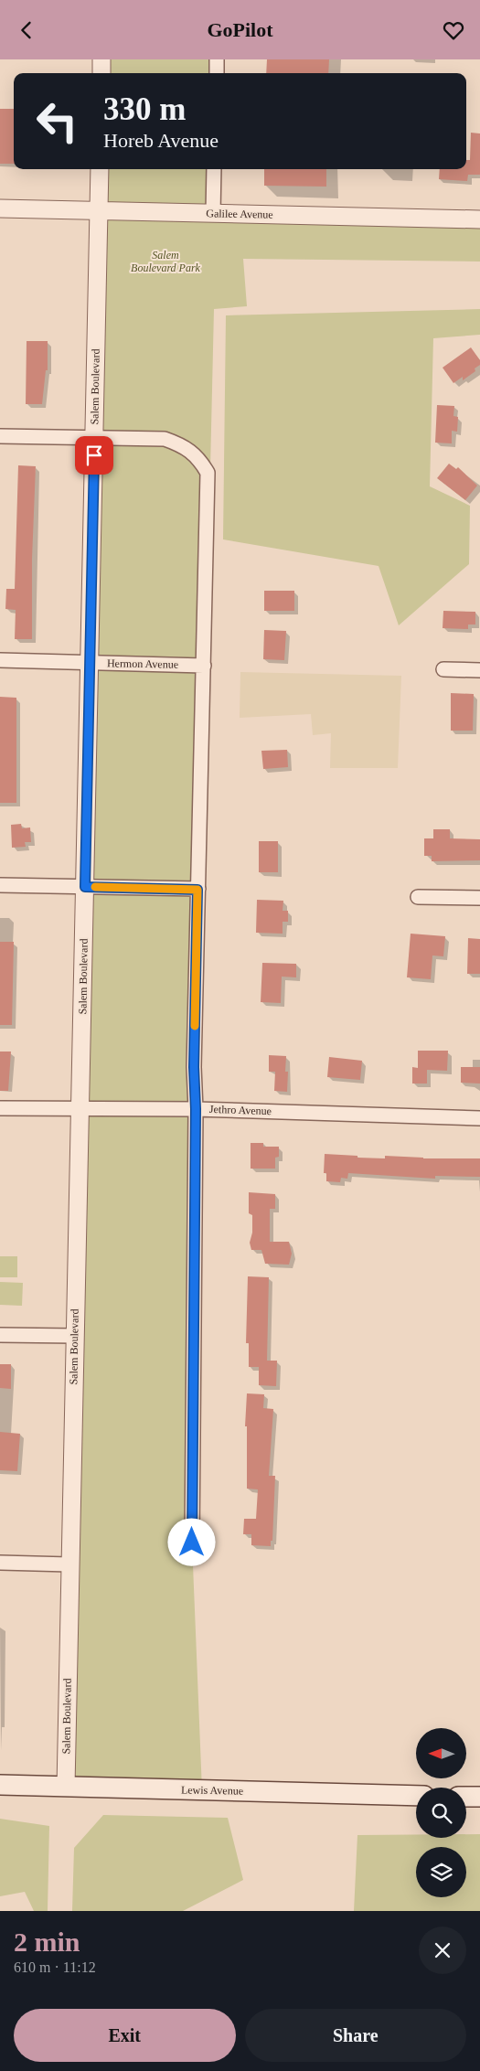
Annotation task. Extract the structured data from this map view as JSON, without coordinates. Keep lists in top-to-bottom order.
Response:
{
  "streets": {
    "main road": ["Lewis Avenue"],
    "street": [
      "Galilee Avenue",
      "Salem Boulevard",
      "Hermon Avenue",
      "Jethro Avenue"
    ]
  },
  "crossings": [
    ["Galilee Avenue", "Salem Boulevard"],
    ["Salem Boulevard", "Hermon Avenue"],
    ["Salem Boulevard", "Jethro Avenue"],
    ["Salem Boulevard", "Lewis Avenue"]
  ],
  "parks": ["Salem Boulevard Park"],
  "north": "left",
  "page": {
    "header": "GoPilot",
    "turn": ["330 m", "Horeb Avenue"],
    "heading": ["2 min", "610 m · 11:12"],
    "buttons": ["Exit", "Share"]
  }
}
